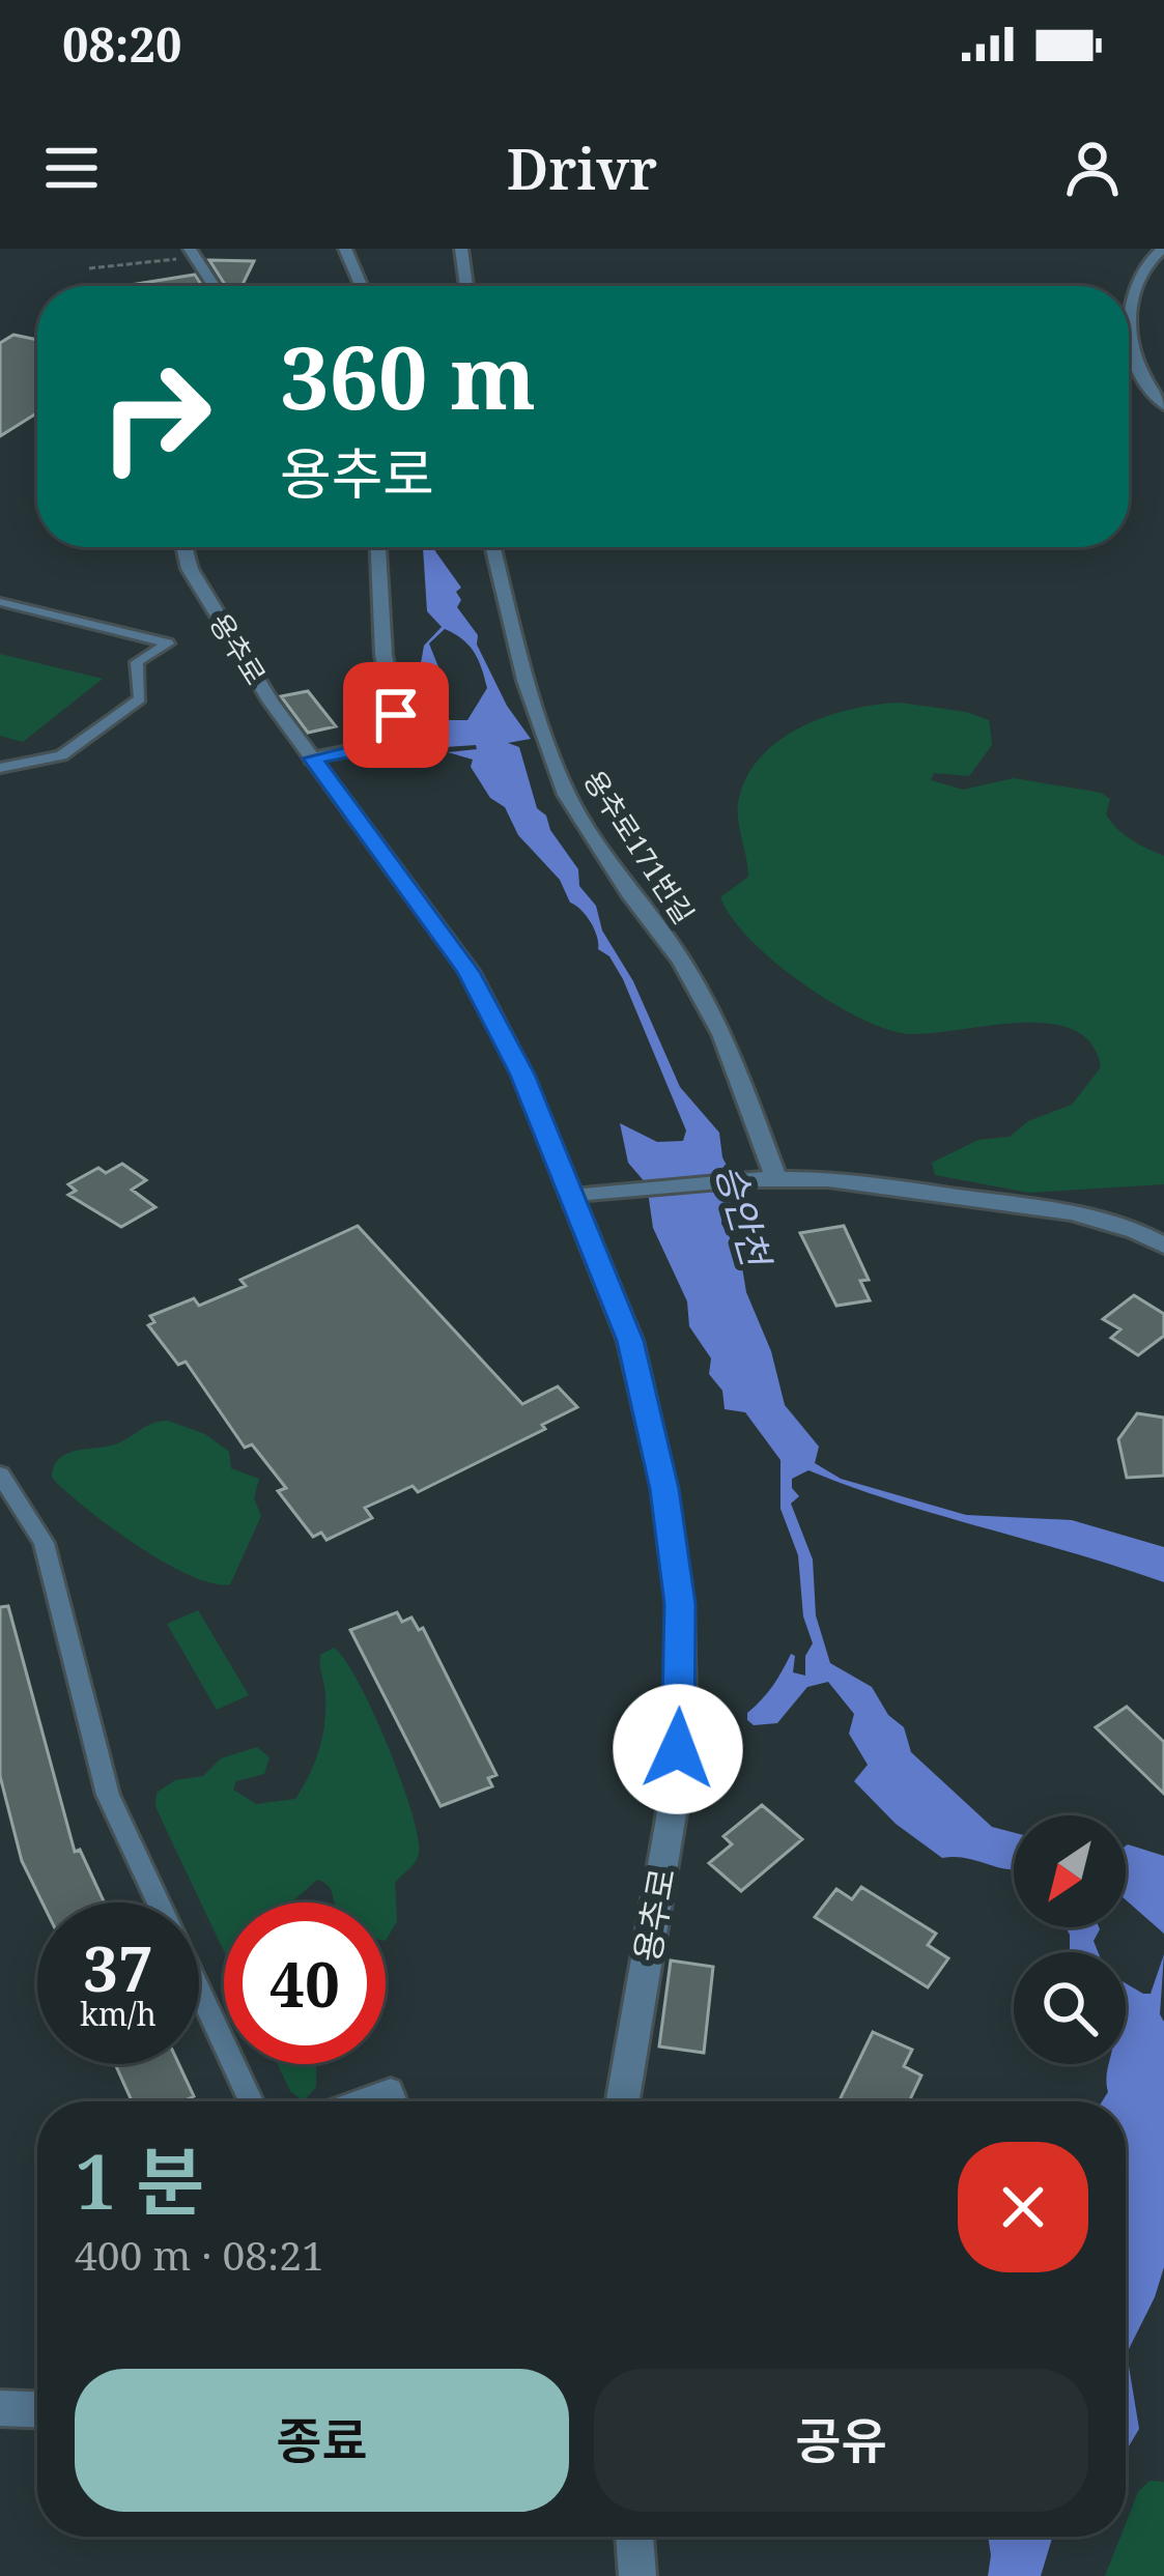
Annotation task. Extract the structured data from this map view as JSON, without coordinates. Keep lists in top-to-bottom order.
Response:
{
  "streets": {
    "street": ["용추로", "용추로171번길"]
  },
  "water": ["승안천"],
  "north": "bottom left",
  "page": {
    "status": "08:20",
    "header": "Drivr",
    "turn": ["360 m", "용추로"],
    "speed": "37 km/h",
    "limit": "40",
    "heading": ["1 분", "400 m · 08:21"],
    "buttons": ["종료", "공유"]
  }
}
